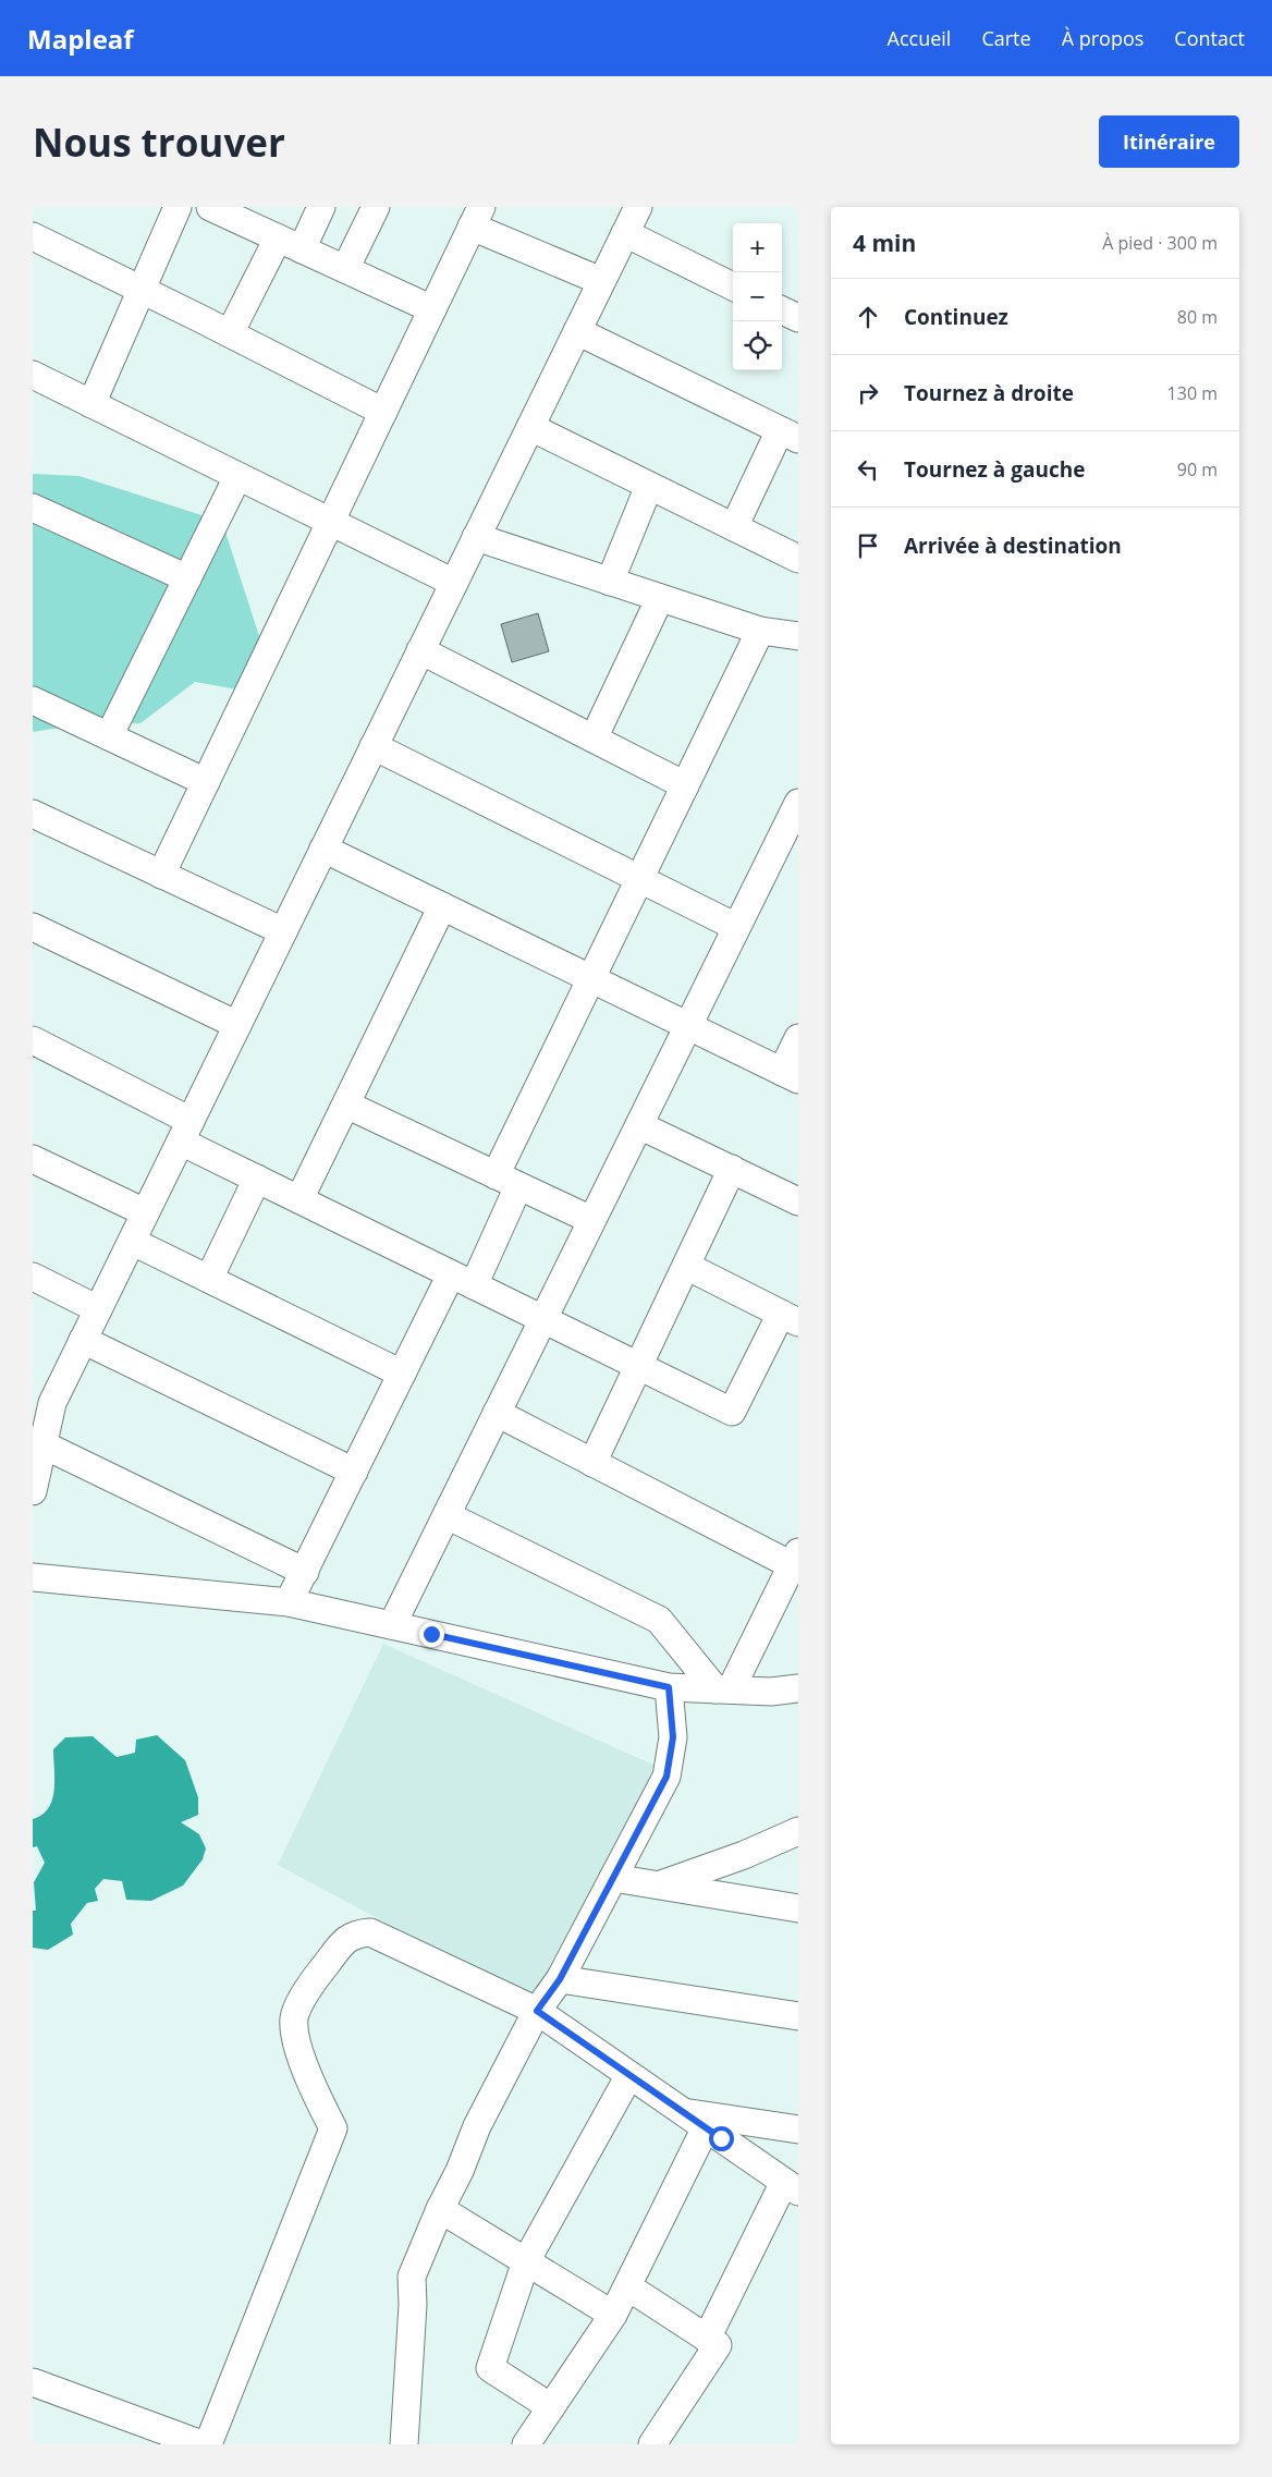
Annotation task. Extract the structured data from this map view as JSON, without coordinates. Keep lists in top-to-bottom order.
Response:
{
  "page": {
    "header": "Mapleaf",
    "nav": [
      "Accueil",
      "Carte",
      "À propos",
      "Contact"
    ],
    "buttons": "Itinéraire",
    "title": "Nous trouver",
    "heading": ["4 min", "À pied · 300 m"],
    "map_buttons": ["+", "−"],
    "list": [
      ["Continuez", "80 m"],
      ["Tournez à droite", "130 m"],
      ["Tournez à gauche", "90 m"],
      "Arrivée à destination"
    ]
  }
}
